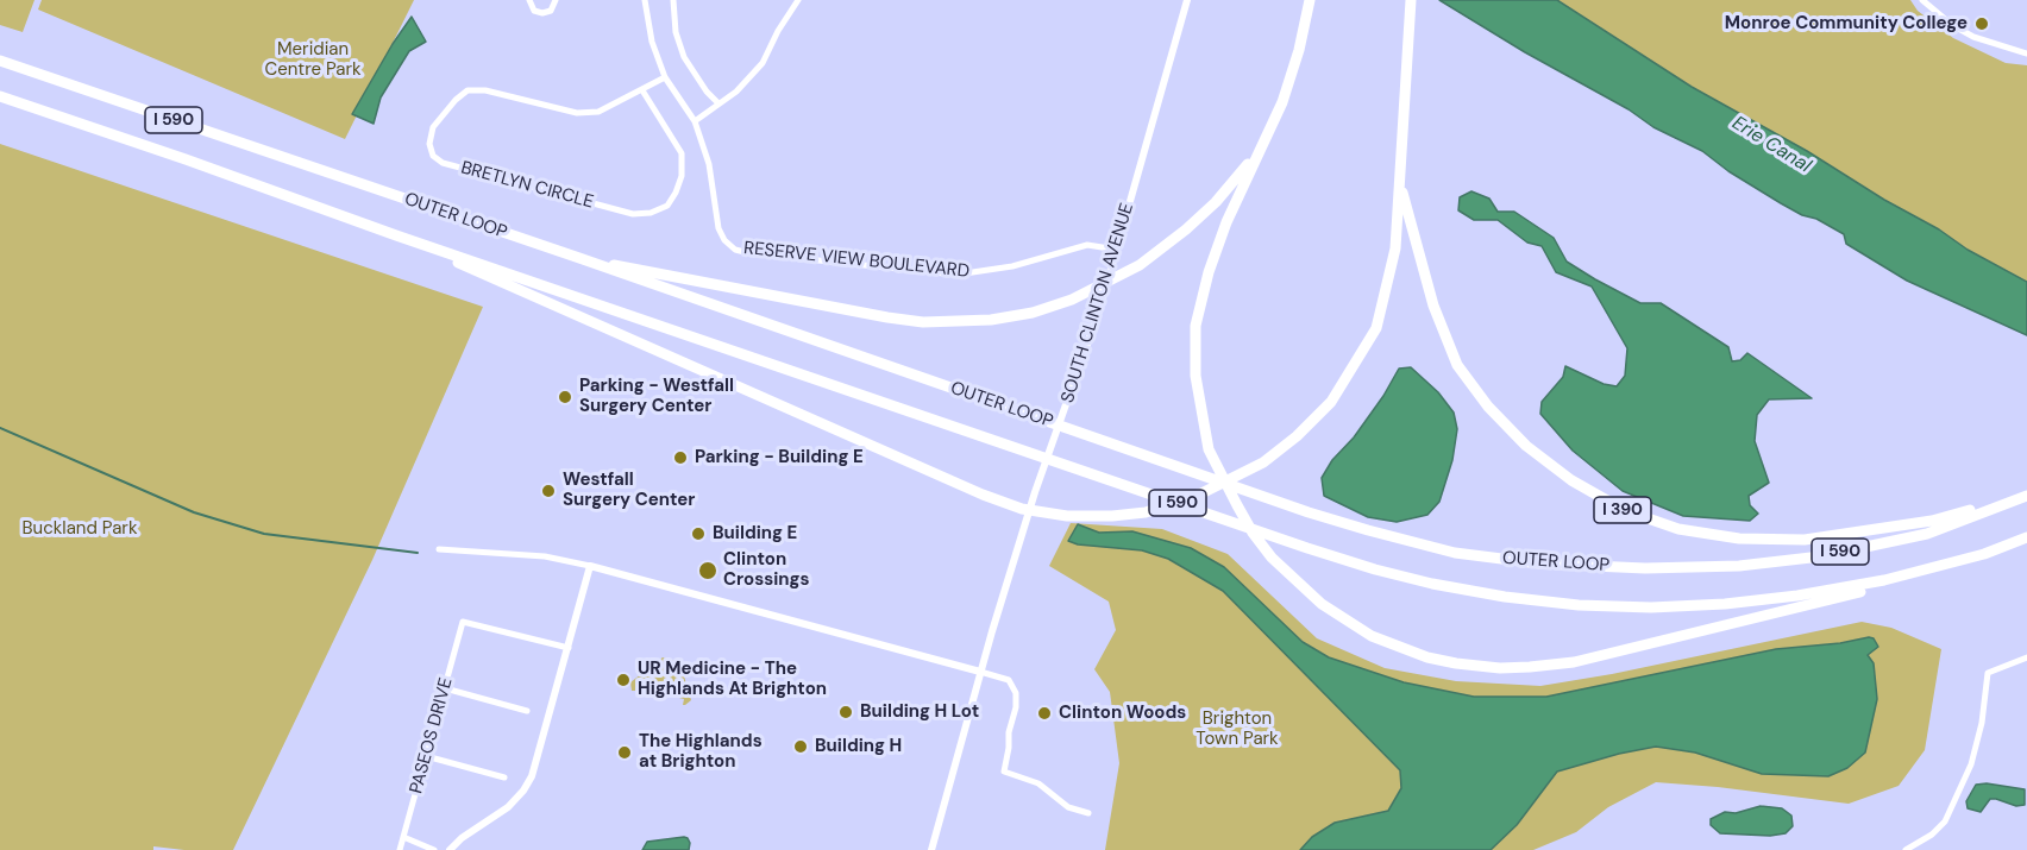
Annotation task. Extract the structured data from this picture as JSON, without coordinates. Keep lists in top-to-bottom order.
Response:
{
  "streets": {
    "highway": ["I 590", "OUTER LOOP", "I 390"],
    "street": [
      "BRETLYN CIRCLE",
      "RESERVE VIEW BOULEVARD",
      "SOUTH CLINTON AVENUE",
      "PASEOS DRIVE"
    ]
  },
  "crossings": [
    ["BRETLYN CIRCLE", "RESERVE VIEW BOULEVARD"],
    ["OUTER LOOP", "I 390"],
    ["RESERVE VIEW BOULEVARD", "SOUTH CLINTON AVENUE"]
  ],
  "water": ["Erie Canal"],
  "parks": ["Meridian Centre Park", "Buckland Park", "Brighton Town Park"],
  "places": [
    "Monroe Community College",
    "Parking - Westfall Surgery Center",
    "Parking - Building E",
    "Westfall Surgery Center",
    "Building E",
    "Clinton Crossings",
    "UR Medicine - The Highlands At Brighton",
    "Building H Lot",
    "Clinton Woods",
    "Building H",
    "The Highlands at Brighton"
  ]
}
